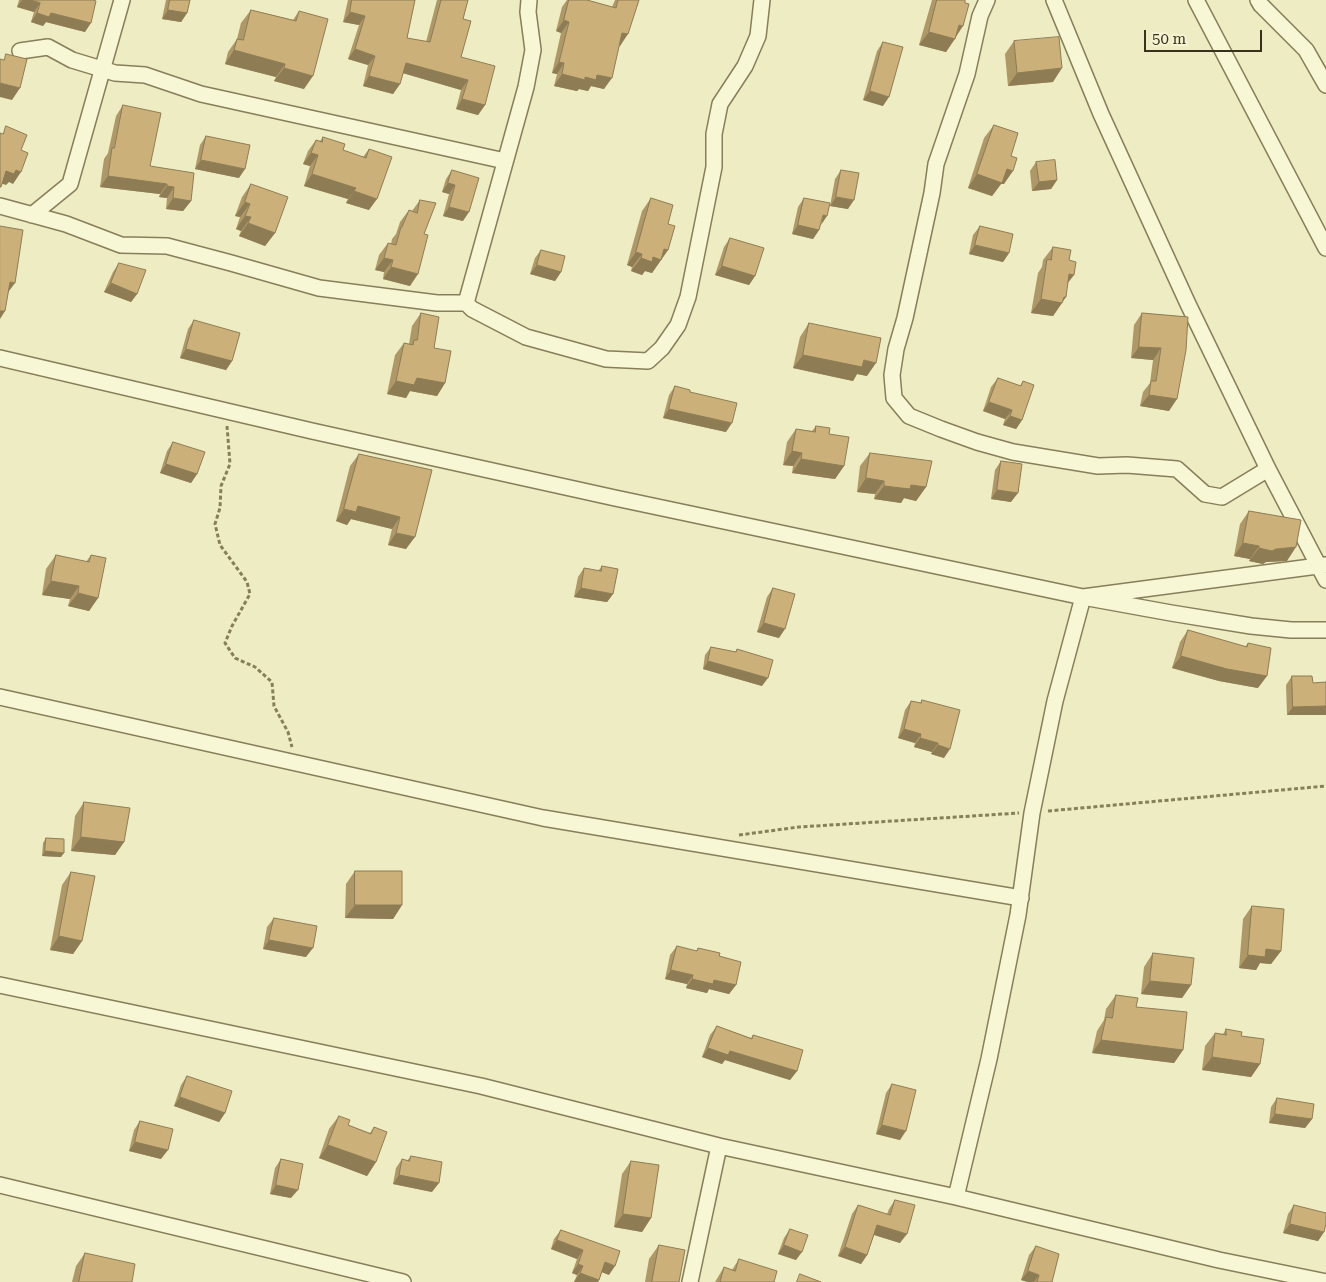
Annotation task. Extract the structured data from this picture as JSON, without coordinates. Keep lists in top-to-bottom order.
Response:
{
  "scale_bar": "50 m"
}
